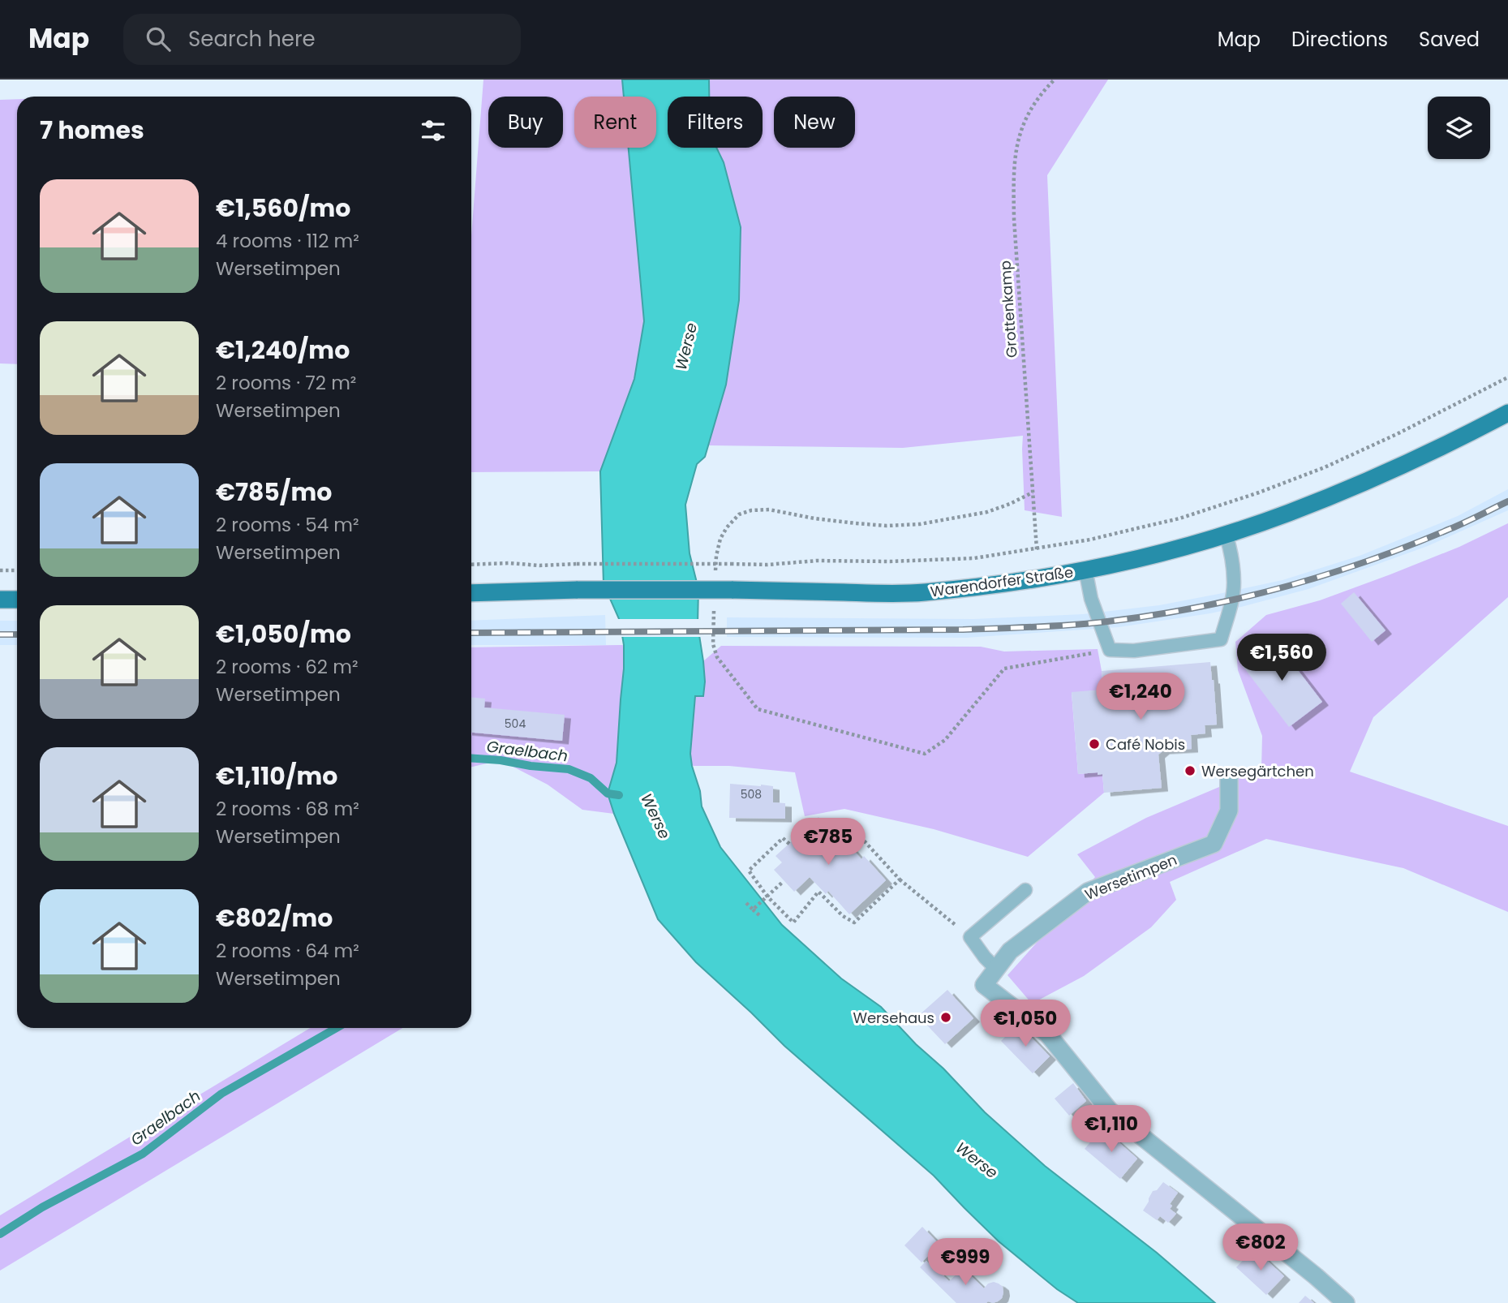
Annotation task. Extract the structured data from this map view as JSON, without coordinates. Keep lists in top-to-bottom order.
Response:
{
  "streets": {
    "main road": ["Warendorfer Straße"],
    "street": ["Wersetimpen"],
    "path": ["Grottenkamp"]
  },
  "water": ["Werse", "Graelbach"],
  "places": ["Café Nobis", "Wersegärtchen", "Wersehaus"],
  "house_numbers": ["504", "508"],
  "page": {
    "header": "Map",
    "search": "Search here",
    "nav": ["Map", "Directions", "Saved"],
    "chip": [
      "Buy",
      "Rent",
      "Filters",
      "New"
    ],
    "heading": "7 homes",
    "list": [
      {
        "name": "€1,560/mo",
        "note": "4 rooms · 112 m² · Wersetimpen"
      },
      {
        "name": "€1,240/mo",
        "note": "2 rooms · 72 m² · Wersetimpen"
      },
      {
        "name": "€785/mo",
        "note": "2 rooms · 54 m² · Wersetimpen"
      },
      {
        "name": "€1,050/mo",
        "note": "2 rooms · 62 m² · Wersetimpen"
      },
      {
        "name": "€1,110/mo",
        "note": "2 rooms · 68 m² · Wersetimpen"
      },
      {
        "name": "€802/mo",
        "note": "2 rooms · 64 m² · Wersetimpen"
      }
    ],
    "price": [
      "€1,560",
      "€1,240",
      "€785",
      "€1,050",
      "€1,110",
      "€802",
      "€999"
    ]
  }
}
